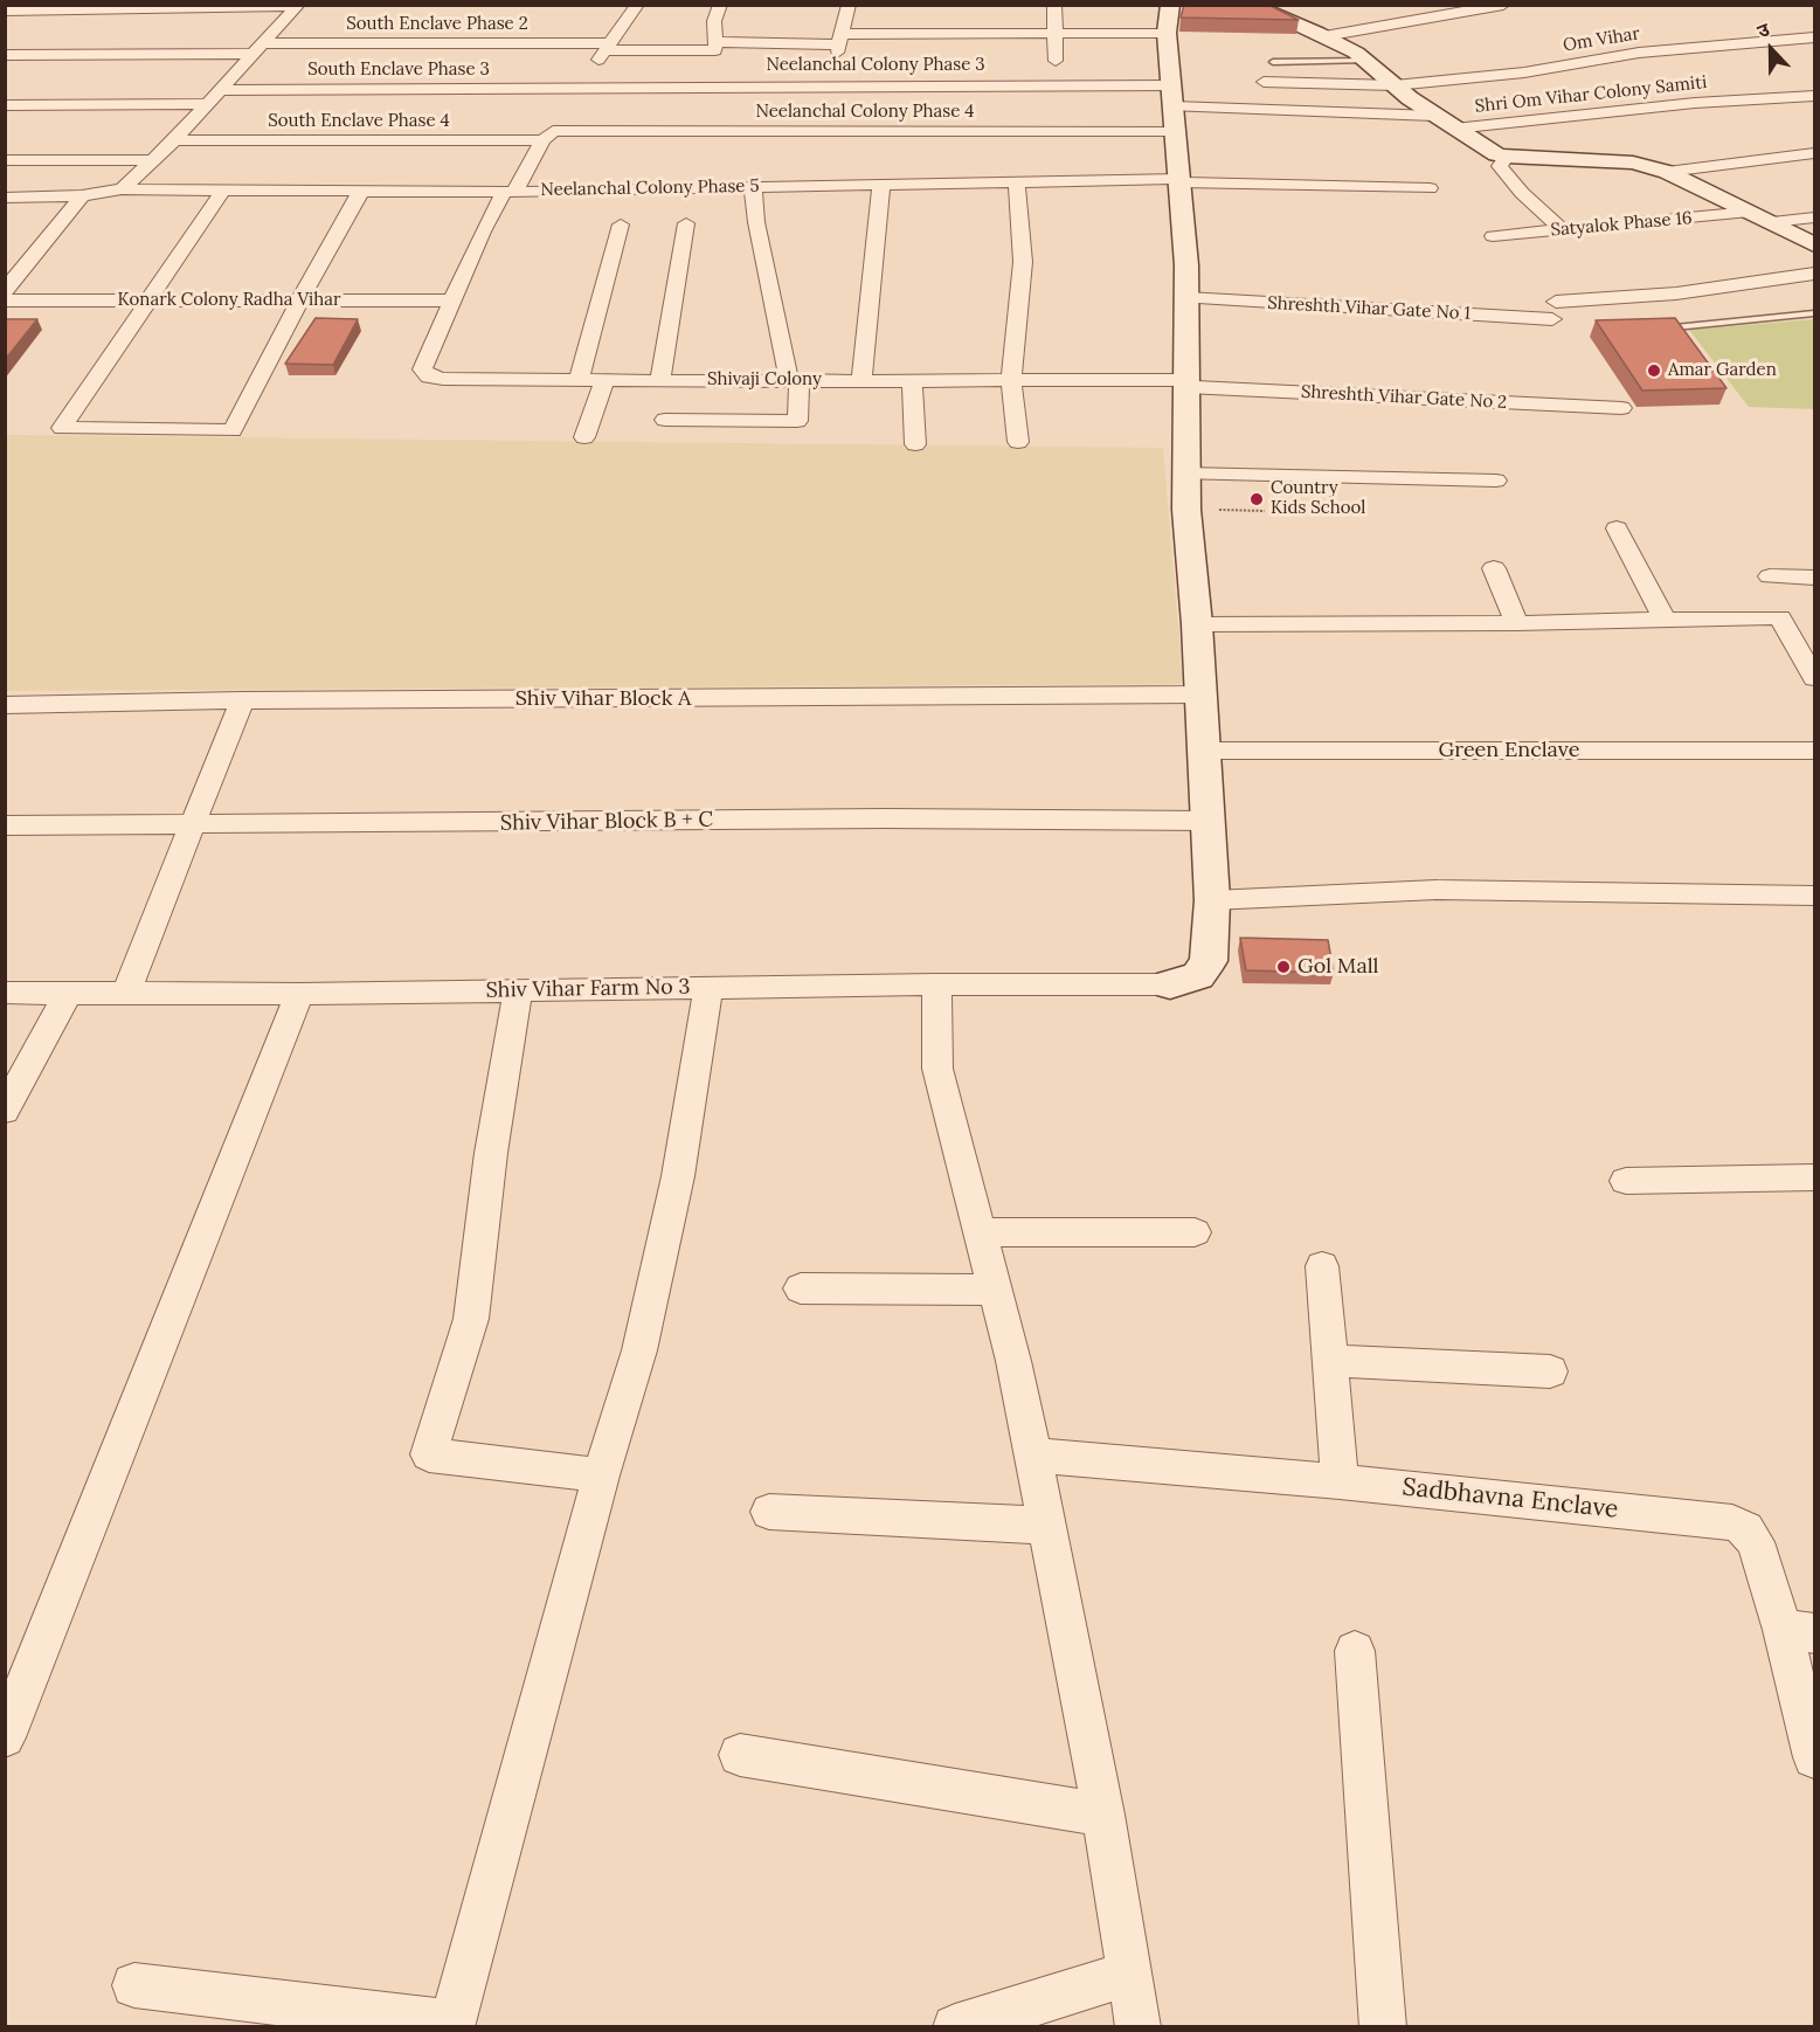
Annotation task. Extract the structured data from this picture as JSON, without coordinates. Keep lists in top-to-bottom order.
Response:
{
  "streets": {
    "street": [
      "South Enclave Phase 2",
      "Om Vihar",
      "Neelanchal Colony Phase 3",
      "South Enclave Phase 3",
      "Shri Om Vihar Colony Samiti",
      "Neelanchal Colony Phase 4",
      "South Enclave Phase 4",
      "Neelanchal Colony Phase 5",
      "Satyalok Phase 16",
      "Konark Colony Radha Vihar",
      "Shreshth Vihar Gate No 1",
      "Shivaji Colony",
      "Shreshth Vihar Gate No 2",
      "Shiv Vihar Block A",
      "Green Enclave",
      "Shiv Vihar Block B + C",
      "Shiv Vihar Farm No 3",
      "Sadbhavna Enclave"
    ]
  },
  "crossings": [
    ["Neelanchal Colony Phase 3", "South Enclave Phase 3"],
    ["Neelanchal Colony Phase 3", "Neelanchal Colony Phase 4"],
    ["Neelanchal Colony Phase 4", "South Enclave Phase 4"],
    ["Konark Colony Radha Vihar", "Shivaji Colony"],
    ["Shivaji Colony", "Shreshth Vihar Gate No 2"]
  ],
  "places": ["Amar Garden", "Country Kids School", "Gol Mall"],
  "north": "top"
}
